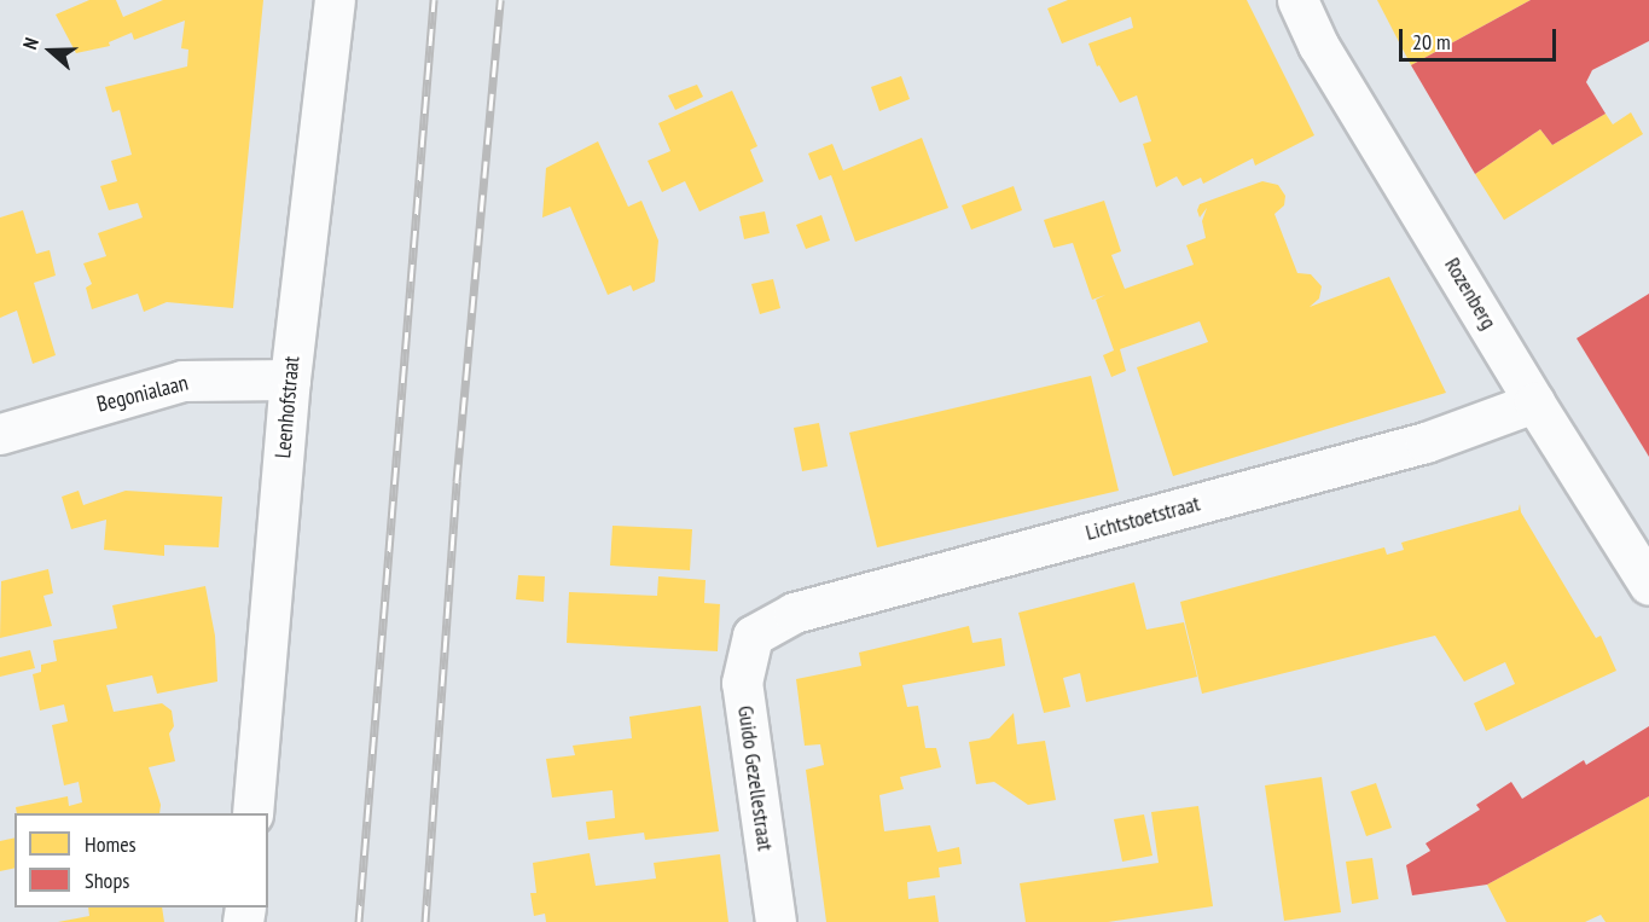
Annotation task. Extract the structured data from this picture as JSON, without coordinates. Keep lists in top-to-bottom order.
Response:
{
  "streets": {
    "street": [
      "Rozenberg",
      "Begonialaan",
      "Leenhofstraat",
      "Lichtstoetstraat",
      "Guido Gezellestraat"
    ]
  },
  "crossings": [
    ["Rozenberg", "Lichtstoetstraat"],
    ["Begonialaan", "Leenhofstraat"],
    ["Lichtstoetstraat", "Guido Gezellestraat"]
  ],
  "legend": ["Homes", "Shops"],
  "scale_bar": "20 m",
  "north": "left"
}
